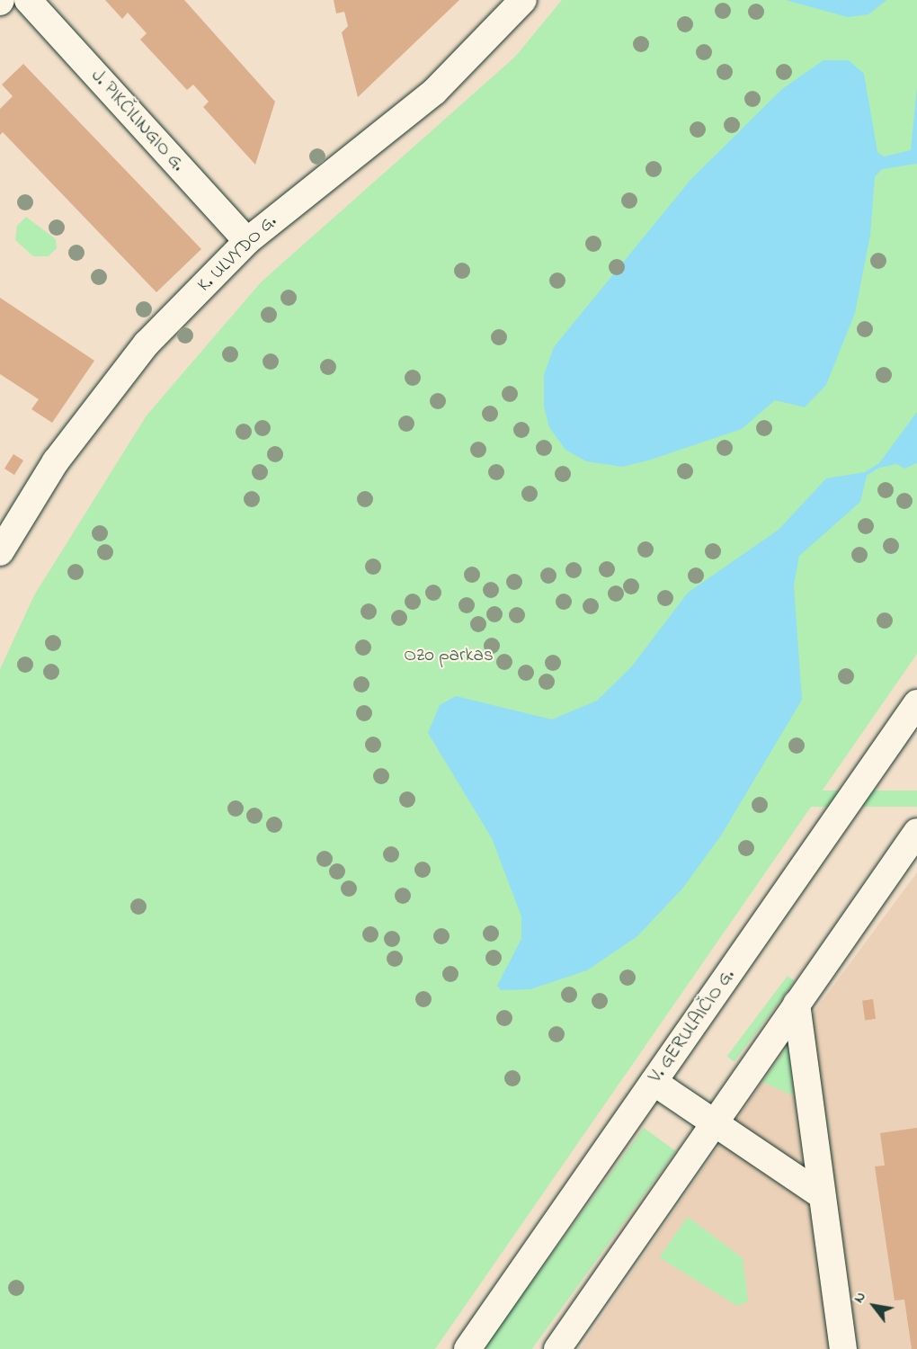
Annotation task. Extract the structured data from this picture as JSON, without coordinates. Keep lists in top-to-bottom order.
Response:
{
  "streets": {
    "street": ["J. PIKČILINGIO G.", "K. ULVYDO G.", "V. GERULAIČIO G."]
  },
  "crossings": [
    ["J. PIKČILINGIO G.", "K. ULVYDO G."]
  ],
  "parks": ["Ozo parkas"],
  "north": "top left"
}
